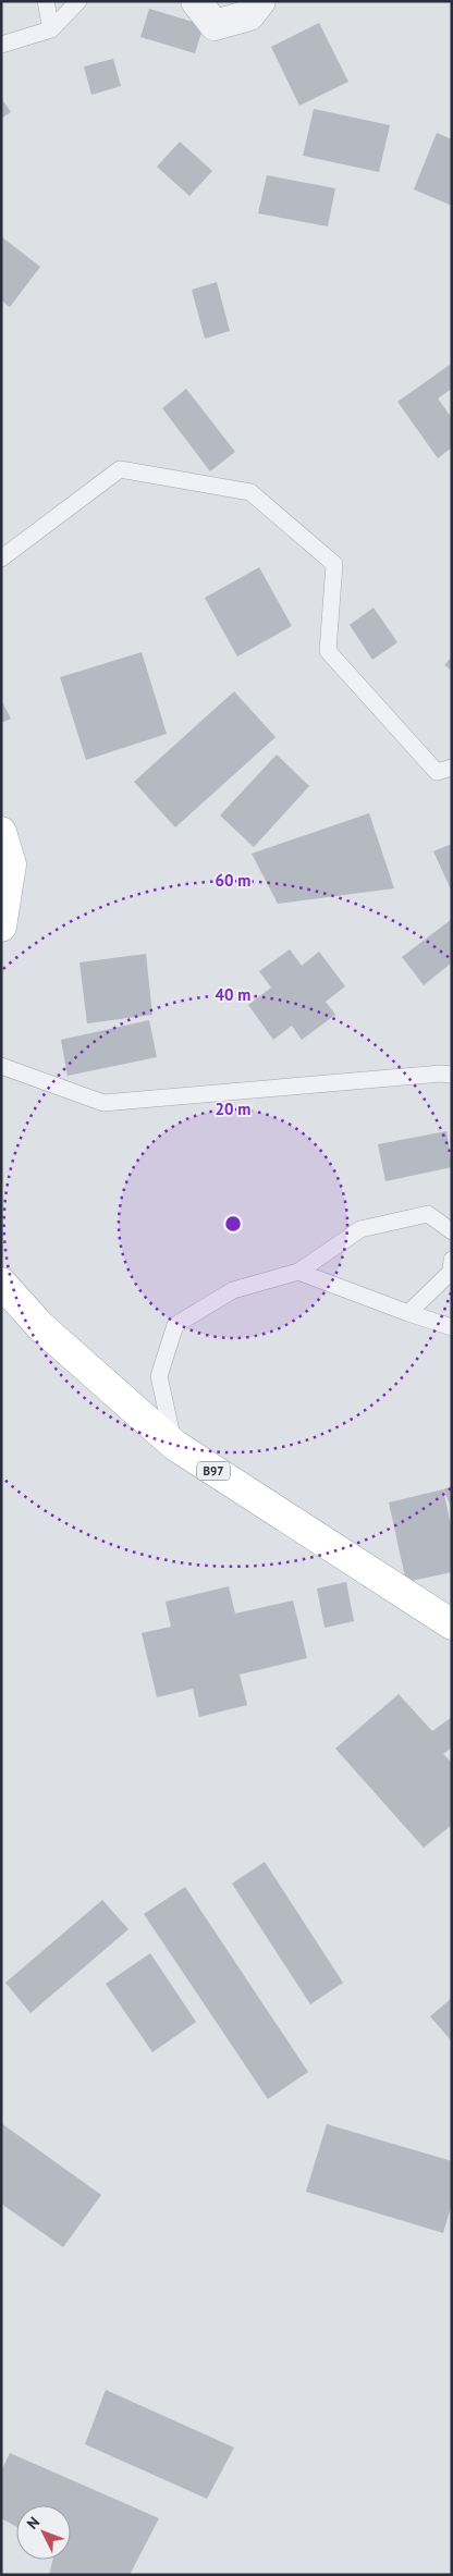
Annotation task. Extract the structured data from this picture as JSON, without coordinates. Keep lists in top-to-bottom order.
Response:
{
  "streets": {
    "main road": ["B97"]
  },
  "north": "top left",
  "rings": ["60 m", "40 m", "20 m"]
}
